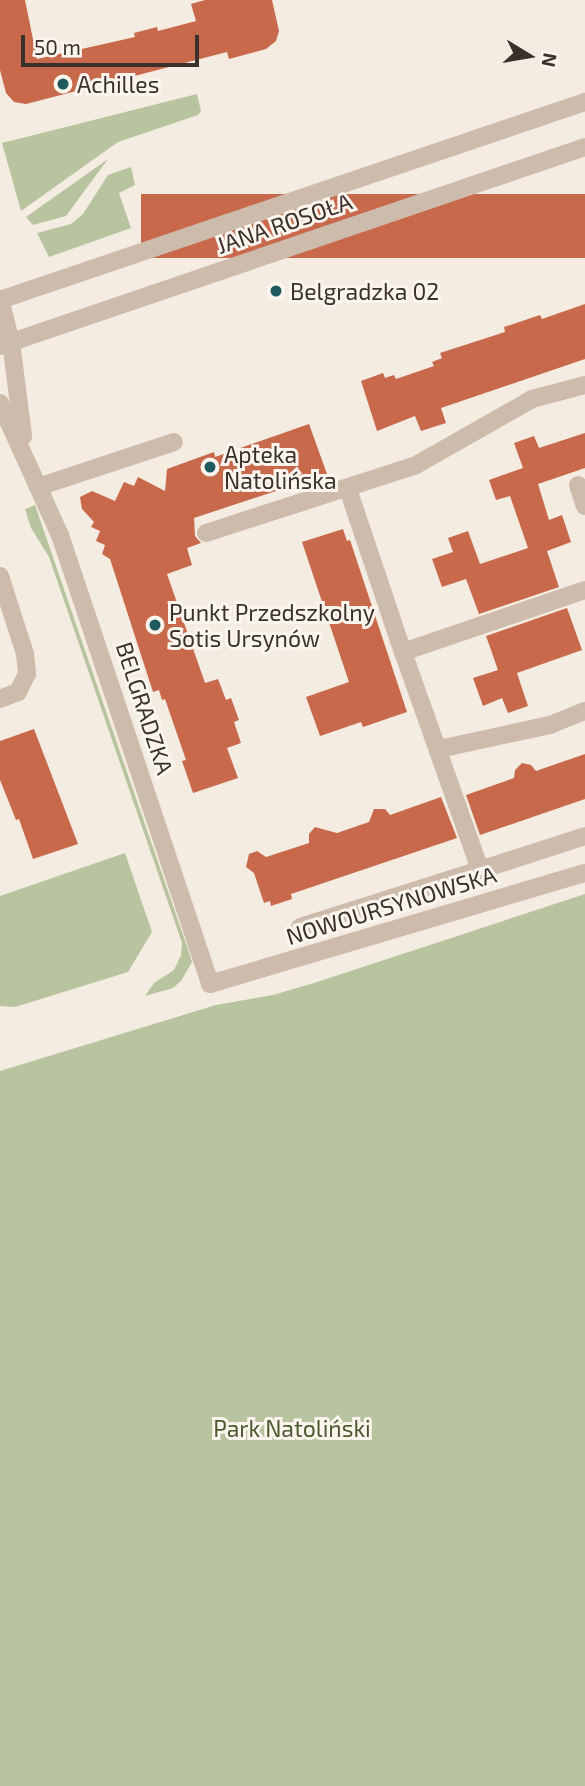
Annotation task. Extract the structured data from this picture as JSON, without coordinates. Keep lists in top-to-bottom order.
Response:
{
  "streets": {
    "street": ["JANA ROSOŁA", "BELGRADZKA", "NOWOURSYNOWSKA"]
  },
  "crossings": [
    ["JANA ROSOŁA", "BELGRADZKA"],
    ["BELGRADZKA", "NOWOURSYNOWSKA"]
  ],
  "parks": ["Park Natoliński"],
  "places": [
    "Achilles",
    "Belgradzka 02",
    "Apteka Natolińska",
    "Punkt Przedszkolny Sotis Ursynów"
  ],
  "scale_bar": "50 m",
  "north": "right"
}
